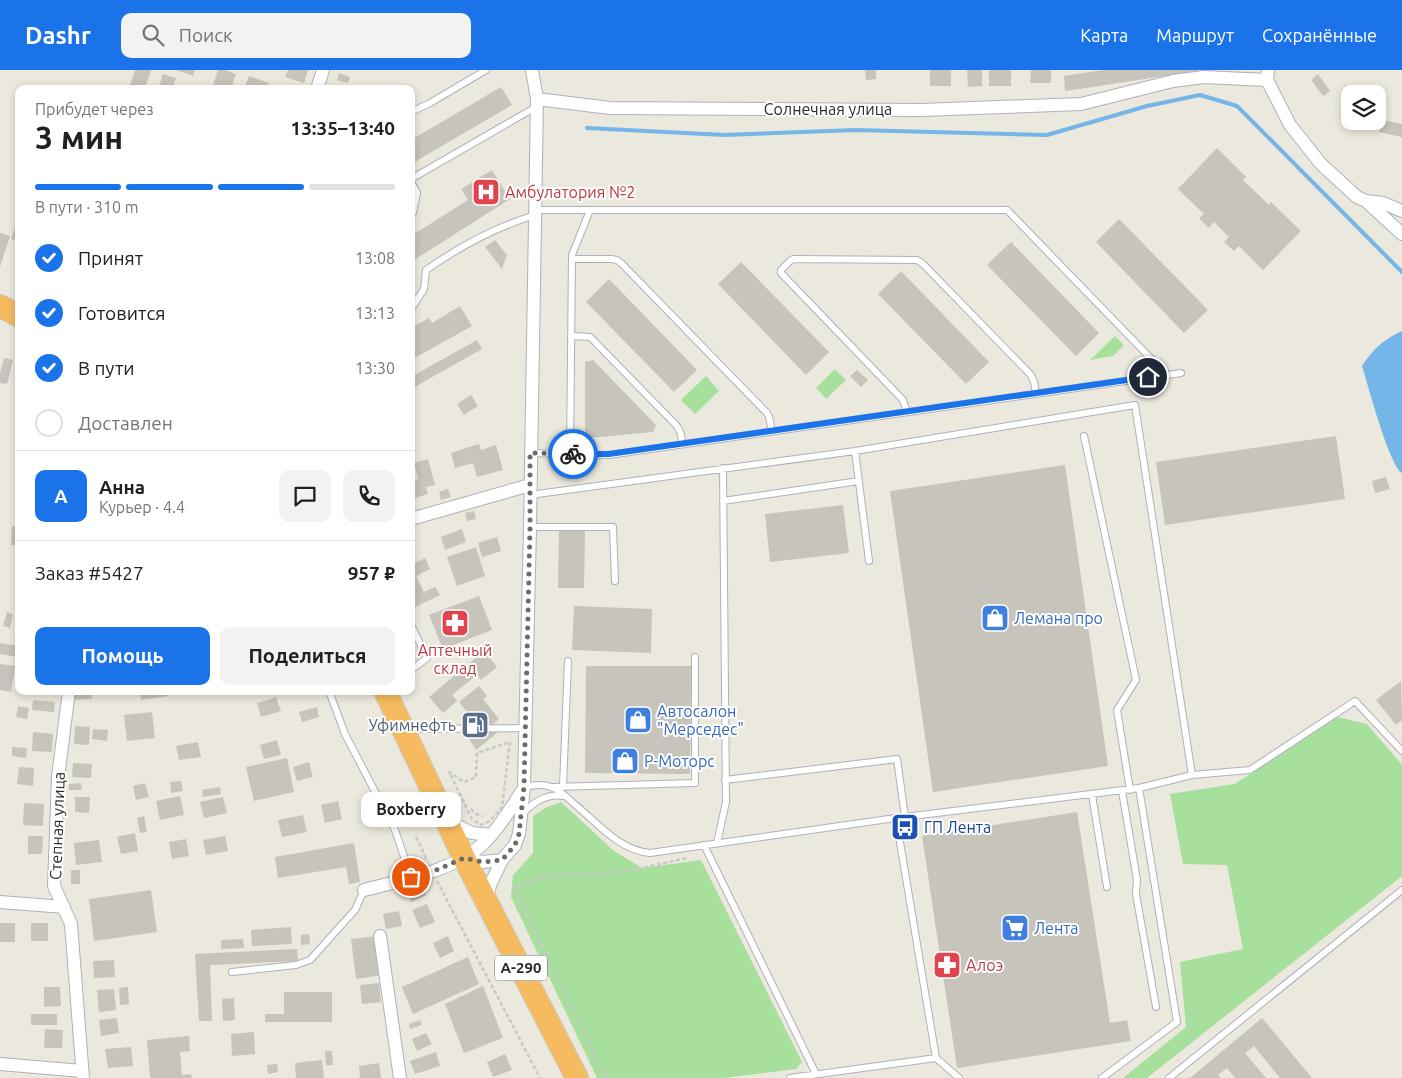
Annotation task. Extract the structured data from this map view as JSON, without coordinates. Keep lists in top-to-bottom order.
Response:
{
  "streets": {
    "highway": ["А-290"],
    "street": ["Солнечная улица", "Степная улица"]
  },
  "places": {
    "hospital": ["Амбулатория №2"],
    "shop": ["Лемана про", "Автосалон \"Мерседес\"", "Р-Моторс"],
    "pharmacy": ["Аптечный склад", "Алоэ"],
    "fuel station": ["Уфимнефть"],
    "bus stop": ["ГП Лента"],
    "other": ["Boxberry"],
    "supermarket": ["Лента"]
  },
  "page": {
    "header": "Dashr",
    "search": "Поиск",
    "nav": ["Карта", "Маршрут", "Сохранённые"],
    "heading": ["3 мин", "Прибудет через", "13:35–13:40"],
    "panel": [
      "Анна",
      "Курьер · 4.4",
      "Заказ #5427",
      "957 ₽"
    ],
    "bar": "В пути · 310 m",
    "list": [
      ["Принят", "13:08"],
      ["Готовится", "13:13"],
      ["В пути", "13:30"],
      "Доставлен"
    ],
    "round": "А",
    "buttons": ["Помощь", "Поделиться"],
    "bubble": "Boxberry"
  }
}
